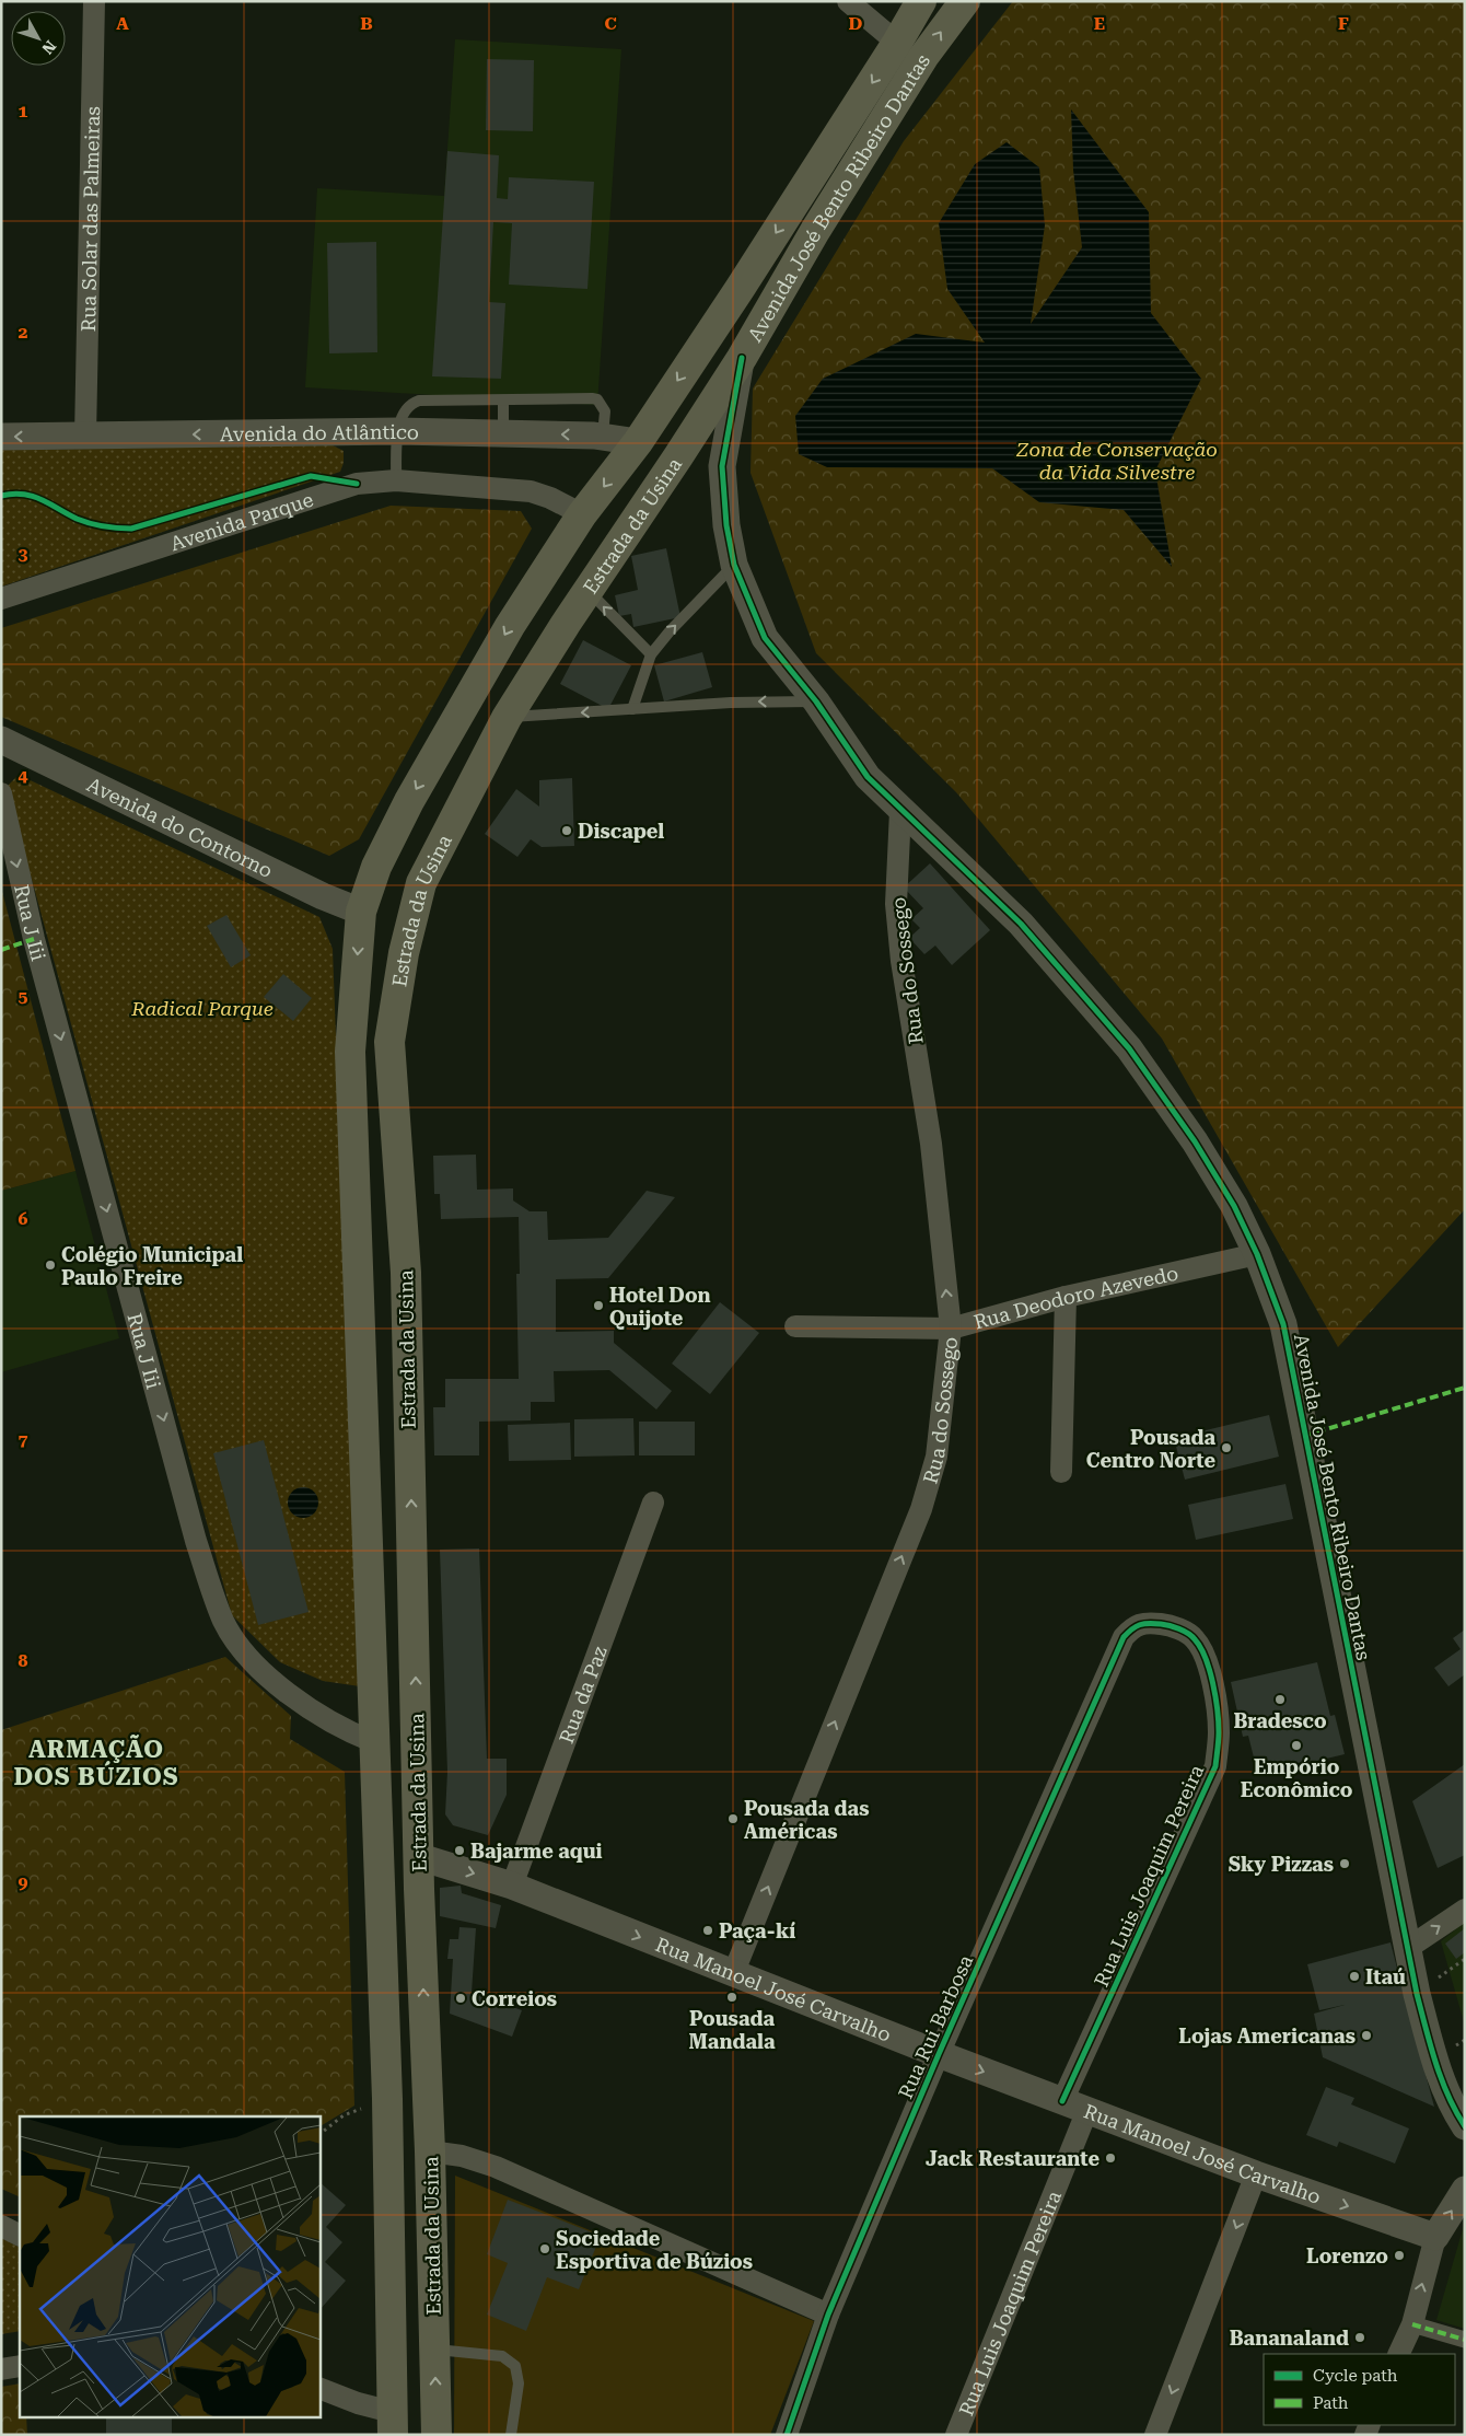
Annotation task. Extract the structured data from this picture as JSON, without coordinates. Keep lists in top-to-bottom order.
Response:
{
  "streets": {
    "main road": ["Avenida José Bento Ribeiro Dantas", "Estrada da Usina"],
    "street": [
      "Rua Solar das Palmeiras",
      "Avenida do Atlântico",
      "Avenida Parque",
      "Avenida do Contorno",
      "Rua J Iii",
      "Rua do Sossego",
      "Rua Deodoro Azevedo",
      "Rua da Paz",
      "Rua Luis Joaquim Pereira",
      "Rua Manoel José Carvalho",
      "Rua Rui Barbosa"
    ]
  },
  "crossings": [
    ["Avenida José Bento Ribeiro Dantas", "Avenida do Atlântico"],
    ["Avenida José Bento Ribeiro Dantas", "Estrada da Usina"],
    ["Avenida José Bento Ribeiro Dantas", "Rua do Sossego"],
    ["Avenida José Bento Ribeiro Dantas", "Rua Deodoro Azevedo"],
    ["Rua Solar das Palmeiras", "Avenida do Atlântico"],
    ["Avenida do Atlântico", "Estrada da Usina"],
    ["Avenida Parque", "Estrada da Usina"],
    ["Estrada da Usina", "Avenida do Contorno"],
    ["Estrada da Usina", "Rua J Iii"],
    ["Estrada da Usina", "Rua Manoel José Carvalho"],
    ["Rua do Sossego", "Rua Deodoro Azevedo"],
    ["Rua do Sossego", "Rua Manoel José Carvalho"],
    ["Rua da Paz", "Rua Manoel José Carvalho"],
    ["Rua Luis Joaquim Pereira", "Rua Manoel José Carvalho"],
    ["Rua Luis Joaquim Pereira", "Rua Rui Barbosa"],
    ["Rua Manoel José Carvalho", "Rua Rui Barbosa"]
  ],
  "one_way": [
    "Avenida do Atlântico",
    "Rua J Iii",
    "Rua do Sossego",
    "Rua Manoel José Carvalho"
  ],
  "districts": ["ARMAÇÃO DOS BÚZIOS"],
  "parks": ["Zona de Conservação da Vida Silvestre", "Radical Parque"],
  "places": [
    "Discapel",
    "Colégio Municipal Paulo Freire",
    "Hotel Don Quijote",
    "Pousada Centro Norte",
    "Bradesco",
    "Empório Econômico",
    "Pousada das Américas",
    "Bajarme aqui",
    "Sky Pizzas",
    "Paça-kí",
    "Itaú",
    "Pousada Mandala",
    "Correios",
    "Lojas Americanas",
    "Jack Restaurante",
    "Sociedade Esportiva de Búzios",
    "Lorenzo",
    "Bananaland"
  ],
  "legend": ["Cycle path", "Path"],
  "north": "bottom right",
  "grid": {
    "columns": [
      "A",
      "B",
      "C",
      "D",
      "E",
      "F"
    ],
    "rows": [
      "1",
      "2",
      "3",
      "4",
      "5",
      "6",
      "7",
      "8",
      "9"
    ]
  }
}
